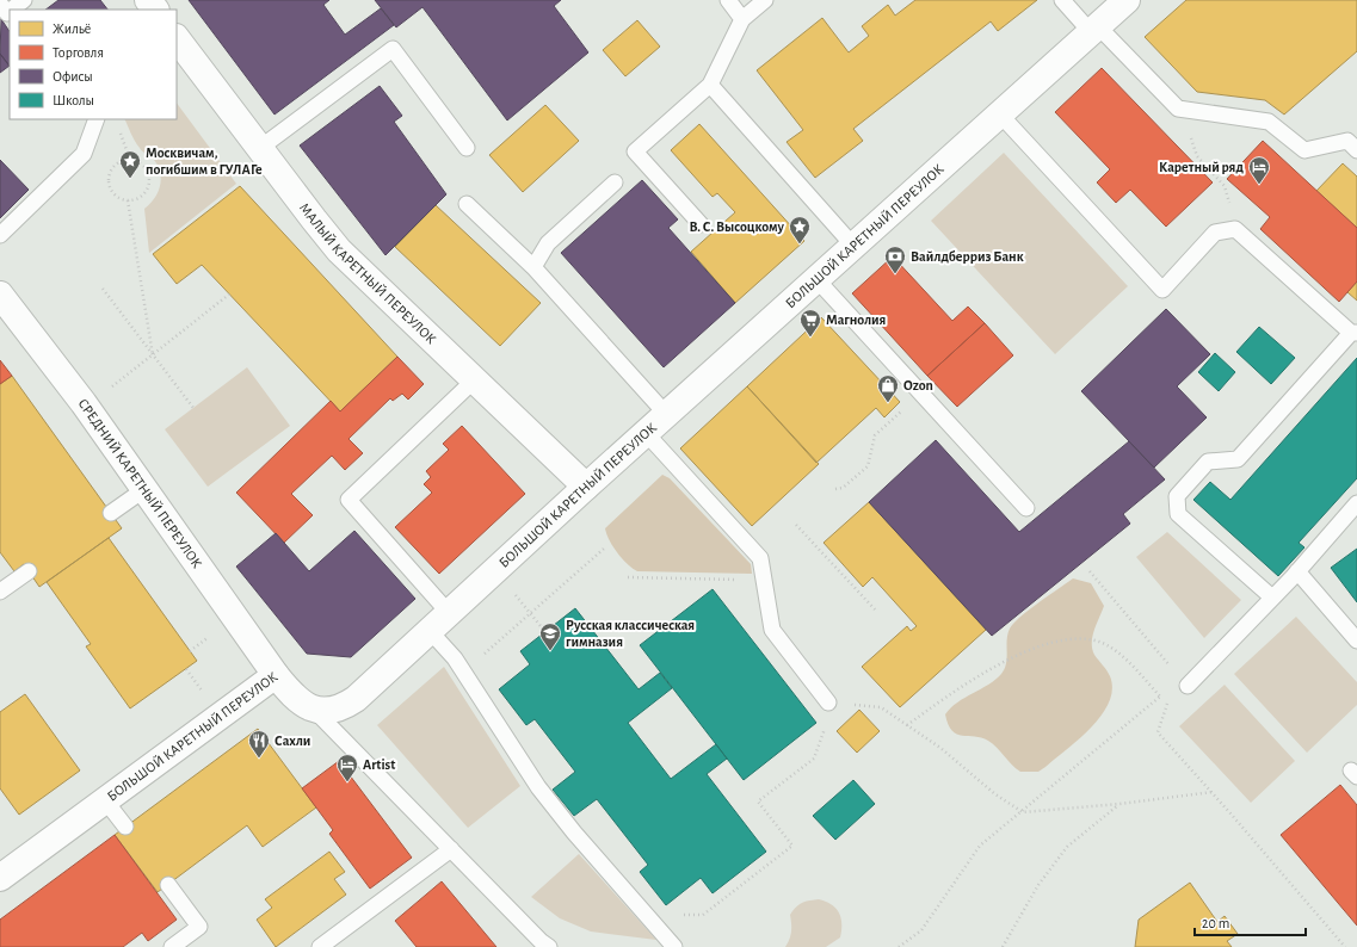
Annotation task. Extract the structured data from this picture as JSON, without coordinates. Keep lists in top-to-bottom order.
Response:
{
  "streets": {
    "street": ["БОЛЬШОЙ КАРЕТНЫЙ ПЕРЕУЛОК", "МАЛЫЙ КАРЕТНЫЙ ПЕРЕУЛОК", "СРЕДНИЙ КАРЕТНЫЙ ПЕРЕУЛОК"]
  },
  "crossings": [
    ["БОЛЬШОЙ КАРЕТНЫЙ ПЕРЕУЛОК", "МАЛЫЙ КАРЕТНЫЙ ПЕРЕУЛОК"],
    ["БОЛЬШОЙ КАРЕТНЫЙ ПЕРЕУЛОК", "СРЕДНИЙ КАРЕТНЫЙ ПЕРЕУЛОК"]
  ],
  "places": {
    "place": ["Москвичам, погибшим в ГУЛАГе", "В. С. Высоцкому"],
    "hotel": ["Каретный ряд", "Artist"],
    "bank": ["Вайлдберриз Банк"],
    "supermarket": ["Магнолия"],
    "shop": ["Ozon"],
    "school or university": ["Русская классическая гимназия"],
    "restaurant": ["Сахли"]
  },
  "legend": [
    "Жильё",
    "Торговля",
    "Офисы",
    "Школы"
  ],
  "scale_bar": "20 m"
}
